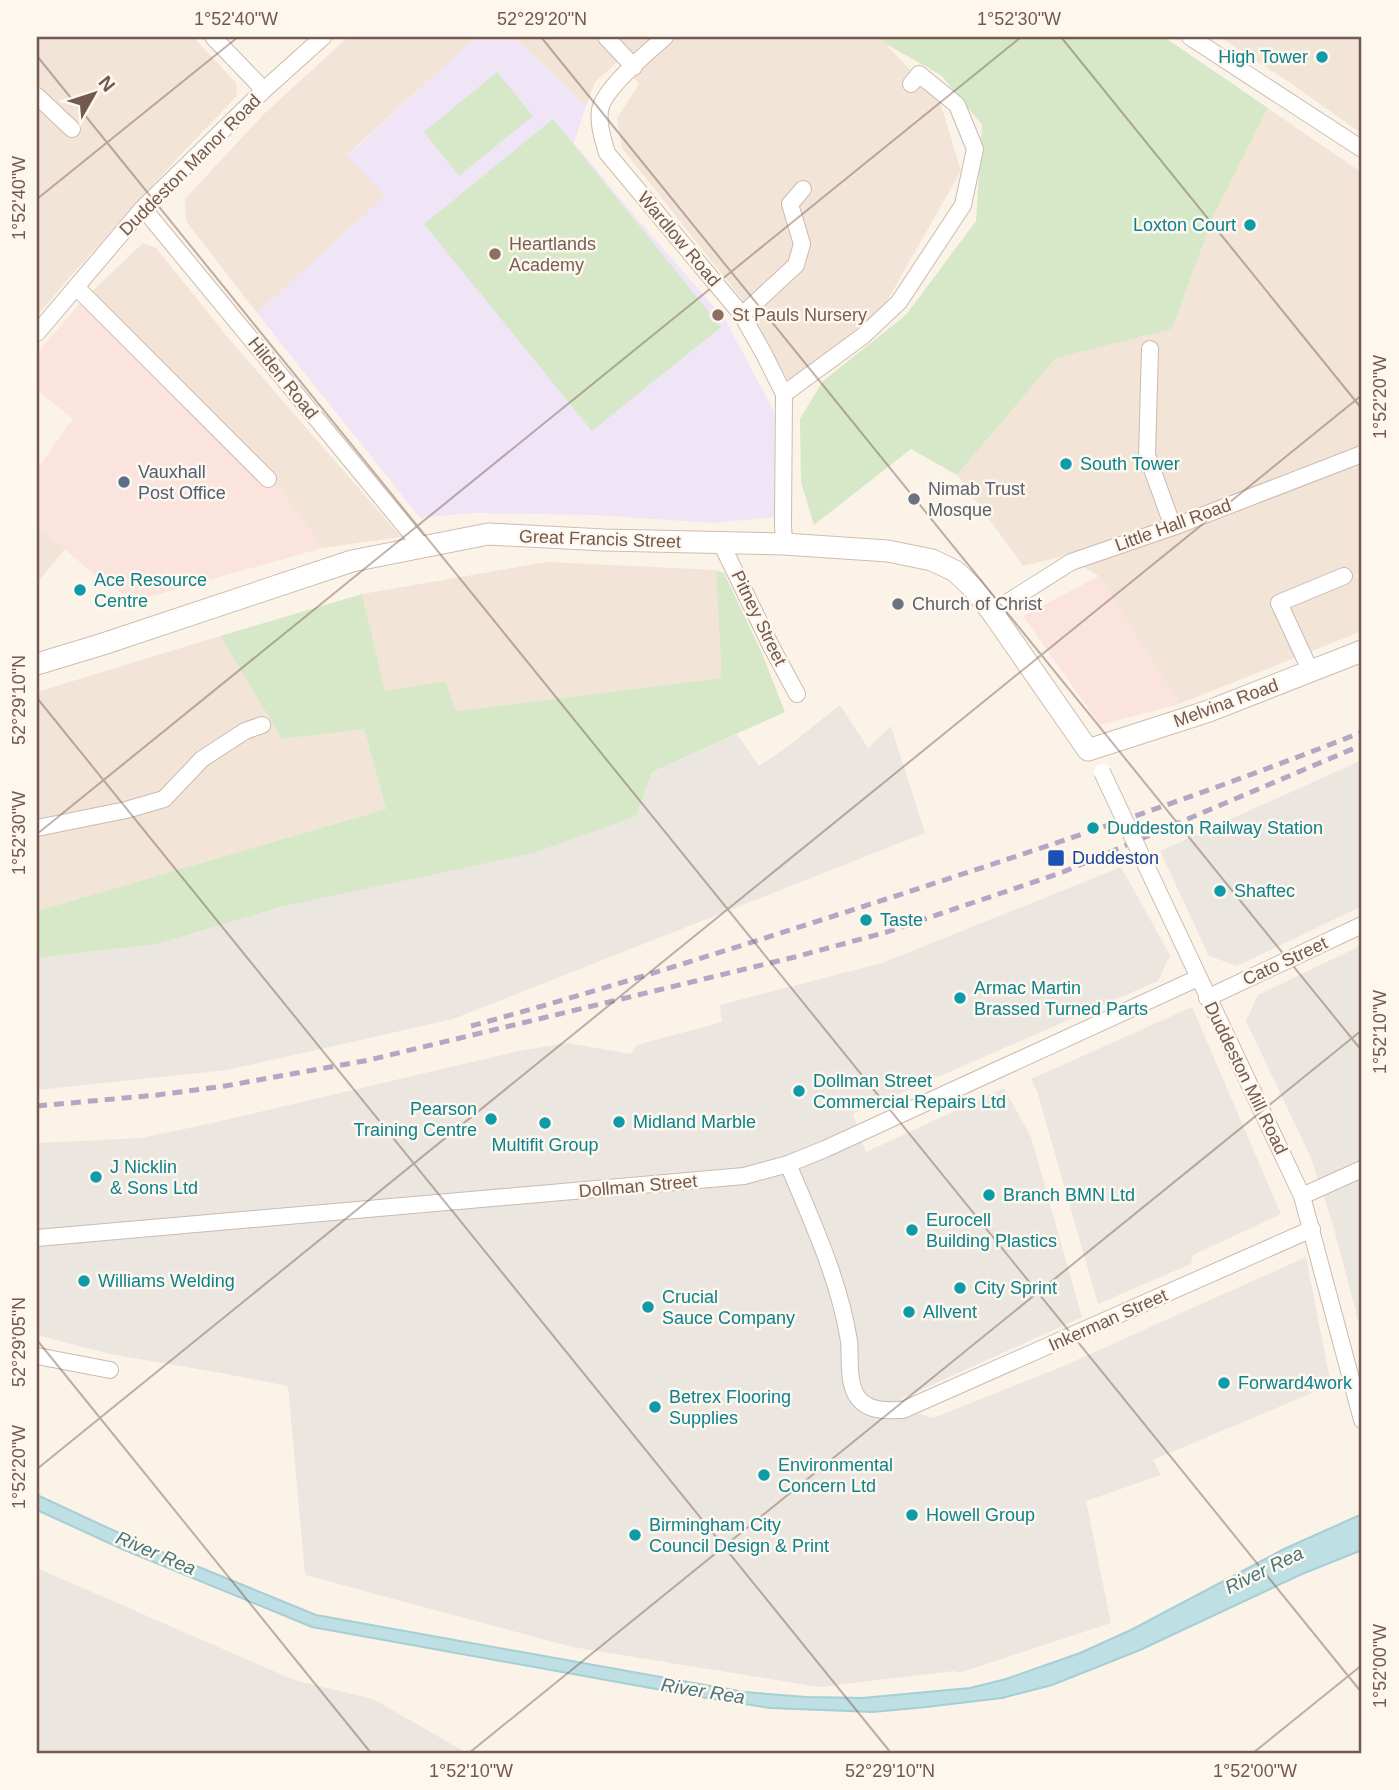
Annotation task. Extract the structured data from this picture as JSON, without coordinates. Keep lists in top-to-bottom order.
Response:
{
  "streets": {
    "main road": ["Great Francis Street", "Melvina Road"],
    "street": [
      "Duddeston Manor Road",
      "Wardlow Road",
      "Hilden Road",
      "Little Hall Road",
      "Pitney Street",
      "Cato Street",
      "Duddeston Mill Road",
      "Dollman Street",
      "Inkerman Street"
    ]
  },
  "crossings": [
    ["Duddeston Manor Road", "Hilden Road"],
    ["Wardlow Road", "Great Francis Street"],
    ["Hilden Road", "Great Francis Street"],
    ["Little Hall Road", "Great Francis Street"],
    ["Great Francis Street", "Pitney Street"],
    ["Great Francis Street", "Melvina Road"],
    ["Great Francis Street", "Duddeston Mill Road"],
    ["Melvina Road", "Duddeston Mill Road"],
    ["Cato Street", "Duddeston Mill Road"],
    ["Duddeston Mill Road", "Dollman Street"],
    ["Duddeston Mill Road", "Inkerman Street"],
    ["Dollman Street", "Inkerman Street"]
  ],
  "water": ["River Rea"],
  "places": {
    "other": [
      "High Tower",
      "Loxton Court",
      "Heartlands Academy",
      "St Pauls Nursery",
      "South Tower",
      "Vauxhall Post Office",
      "Nimab Trust Mosque",
      "Ace Resource Centre",
      "Church of Christ",
      "Duddeston Railway Station",
      "Shaftec",
      "Taste",
      "Armac Martin Brassed Turned Parts",
      "Dollman Street Commercial Repairs Ltd",
      "Pearson Training Centre",
      "Midland Marble",
      "Multifit Group",
      "J Nicklin & Sons Ltd",
      "Branch BMN Ltd",
      "Eurocell Building Plastics",
      "Williams Welding",
      "City Sprint",
      "Crucial Sauce Company",
      "Allvent",
      "Forward4work",
      "Betrex Flooring Supplies",
      "Environmental Concern Ltd",
      "Howell Group",
      "Birmingham City Council Design & Print"
    ],
    "transit": ["Duddeston"]
  },
  "north": "top right",
  "coordinates": [
    "1°52'40\"W",
    "52°29'20\"N",
    "1°52'30\"W",
    "1°52'20\"W",
    "52°29'10\"N",
    "1°52'10\"W",
    "52°29'05\"N",
    "1°52'00\"W"
  ]
}
